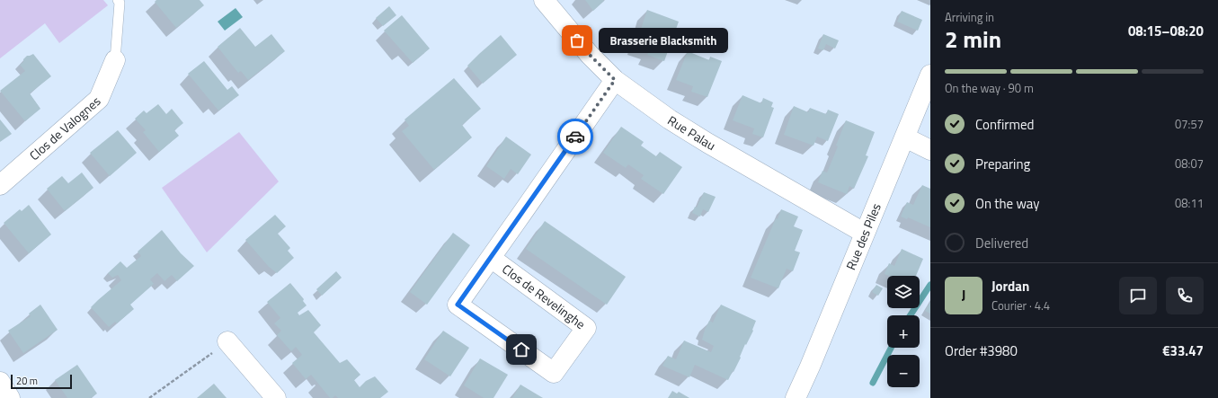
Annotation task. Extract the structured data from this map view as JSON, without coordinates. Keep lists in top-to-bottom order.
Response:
{
  "streets": {
    "street": [
      "Clos de Valognes",
      "Rue Palau",
      "Rue des Piles",
      "Clos de Revelinghe"
    ]
  },
  "crossings": [
    ["Rue Palau", "Rue des Piles"],
    ["Rue Palau", "Clos de Revelinghe"]
  ],
  "places": ["Brasserie Blacksmith"],
  "scale_bar": "20 m",
  "page": {
    "heading": ["2 min", "Arriving in", "08:15–08:20"],
    "panel": [
      "Jordan",
      "Courier · 4.4",
      "Order #3980",
      "€33.47"
    ],
    "bubble": "Brasserie Blacksmith",
    "bar": "On the way · 90 m",
    "list": [
      ["Confirmed", "07:57"],
      ["Preparing", "08:07"],
      ["On the way", "08:11"],
      "Delivered"
    ],
    "map_buttons": ["+", "−"],
    "round": "J",
    "scale": "20 m"
  }
}
